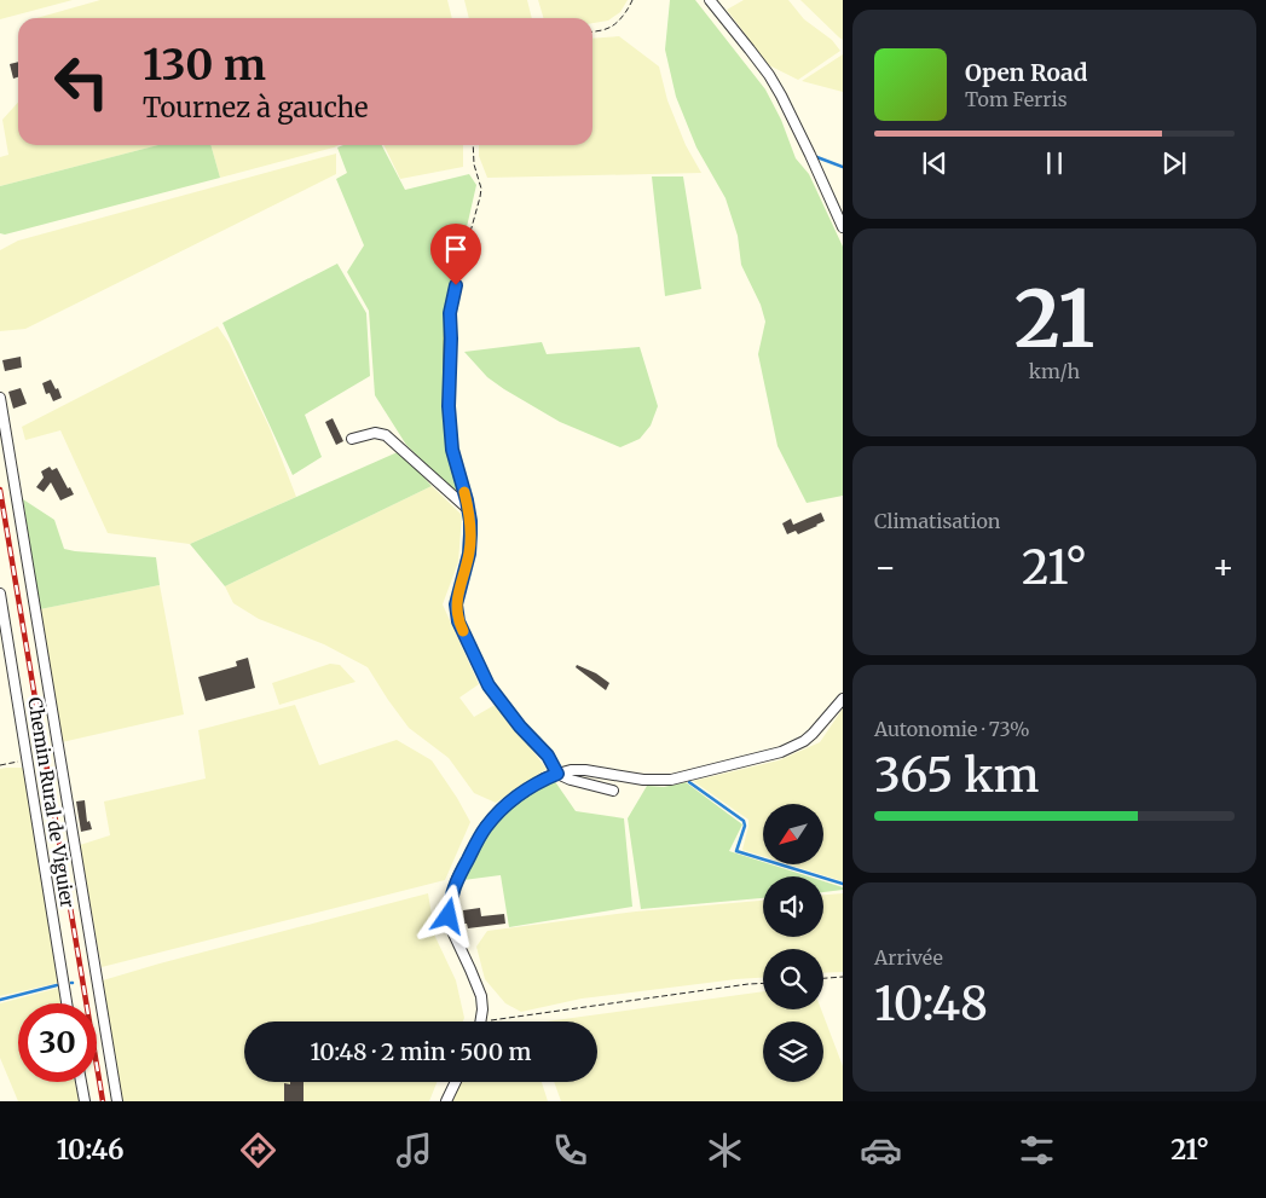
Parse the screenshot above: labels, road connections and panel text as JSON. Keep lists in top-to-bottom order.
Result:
{
  "streets": {
    "street": ["Chemin Rural de Viguier"]
  },
  "north": "bottom left",
  "page": {
    "turn": ["130 m", "Tournez à gauche"],
    "song": ["Open Road", "Tom Ferris"],
    "tile": [
      ["21", "km/h"],
      "Climatisation",
      ["Autonomie · 73%", "365 km"],
      ["Arrivée", "10:48"]
    ],
    "heat": ["−", "21°", "+"],
    "limit": "30",
    "trip": "10:48 · 2 min · 500 m",
    "tabs": ["10:46", "21°"]
  }
}
